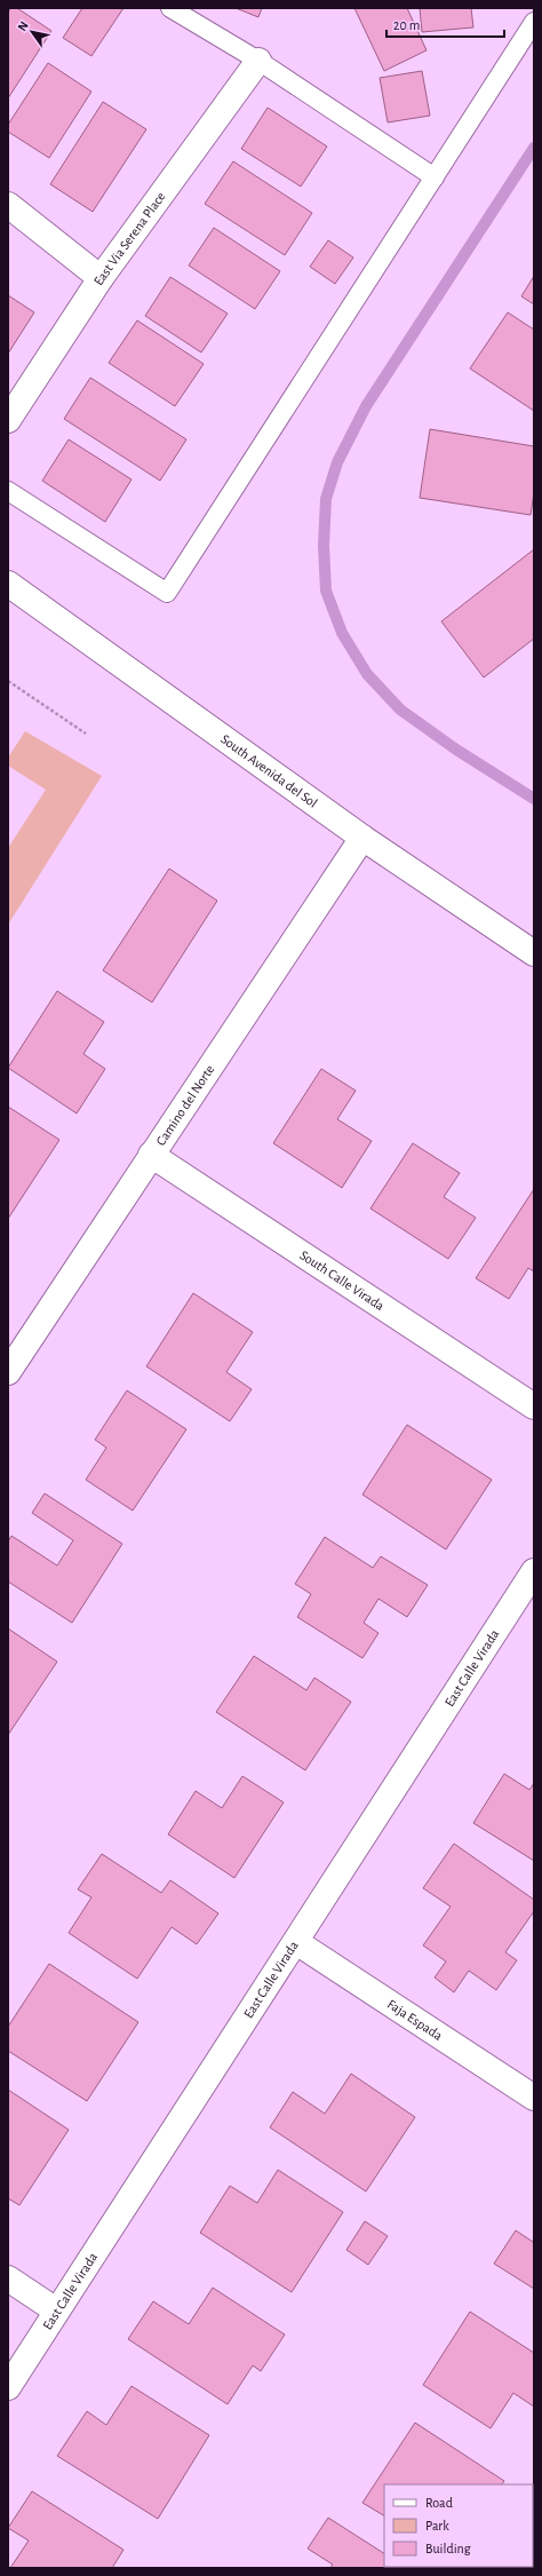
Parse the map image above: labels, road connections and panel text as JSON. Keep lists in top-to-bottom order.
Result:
{
  "streets": {
    "street": [
      "East Via Serena Place",
      "South Avenida del Sol",
      "Camino del Norte",
      "South Calle Virada",
      "East Calle Virada",
      "Faja Espada"
    ]
  },
  "crossings": [
    ["South Avenida del Sol", "Camino del Norte"],
    ["Camino del Norte", "South Calle Virada"],
    ["East Calle Virada", "Faja Espada"]
  ],
  "legend": ["Road", "Park", "Building"],
  "scale_bar": "20 m",
  "north": "top left"
}
